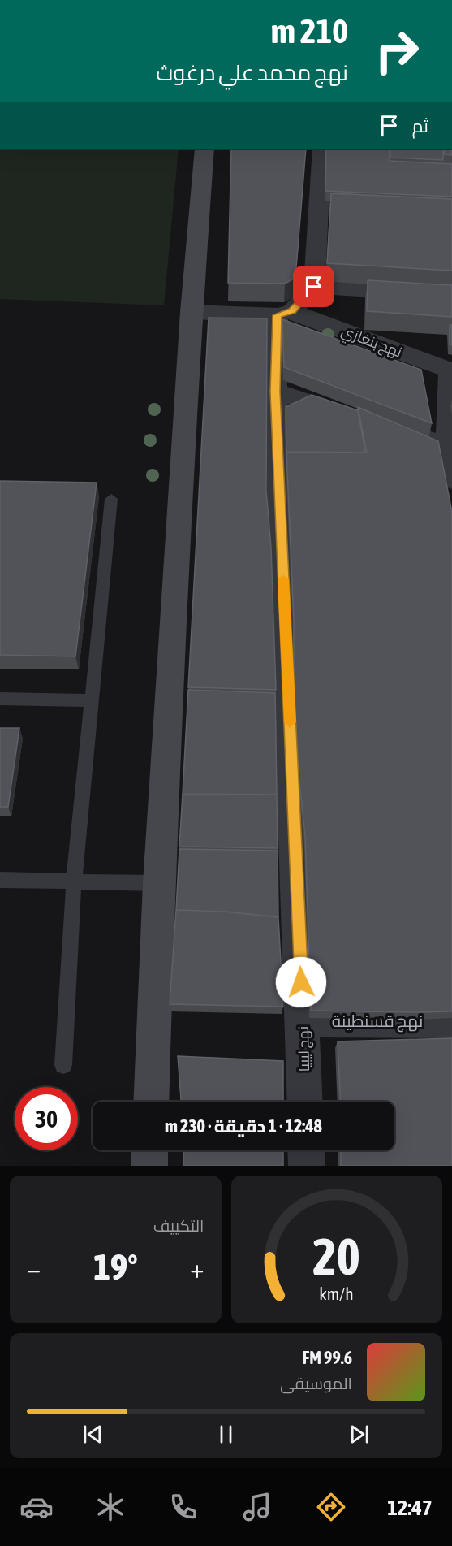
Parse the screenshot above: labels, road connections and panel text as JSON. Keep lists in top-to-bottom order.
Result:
{
  "streets": {
    "street": ["نهج بنغازي", "نهج قسنطينة", "نهج ليبيا"]
  },
  "crossings": [
    ["نهج بنغازي", "نهج ليبيا"],
    ["نهج قسنطينة", "نهج ليبيا"]
  ],
  "page": {
    "turn": ["210 m", "نهج محمد علي درغوث"],
    "then": "ثم",
    "limit": "30",
    "trip": "12:48 · 1 دقيقة · 230 m",
    "tile": "التكييف",
    "heat": ["−", "19°", "+"],
    "song": ["99.6 FM", "الموسيقى"],
    "tabs": "12:47",
    "gauge": ["20", "km/h"]
  }
}
